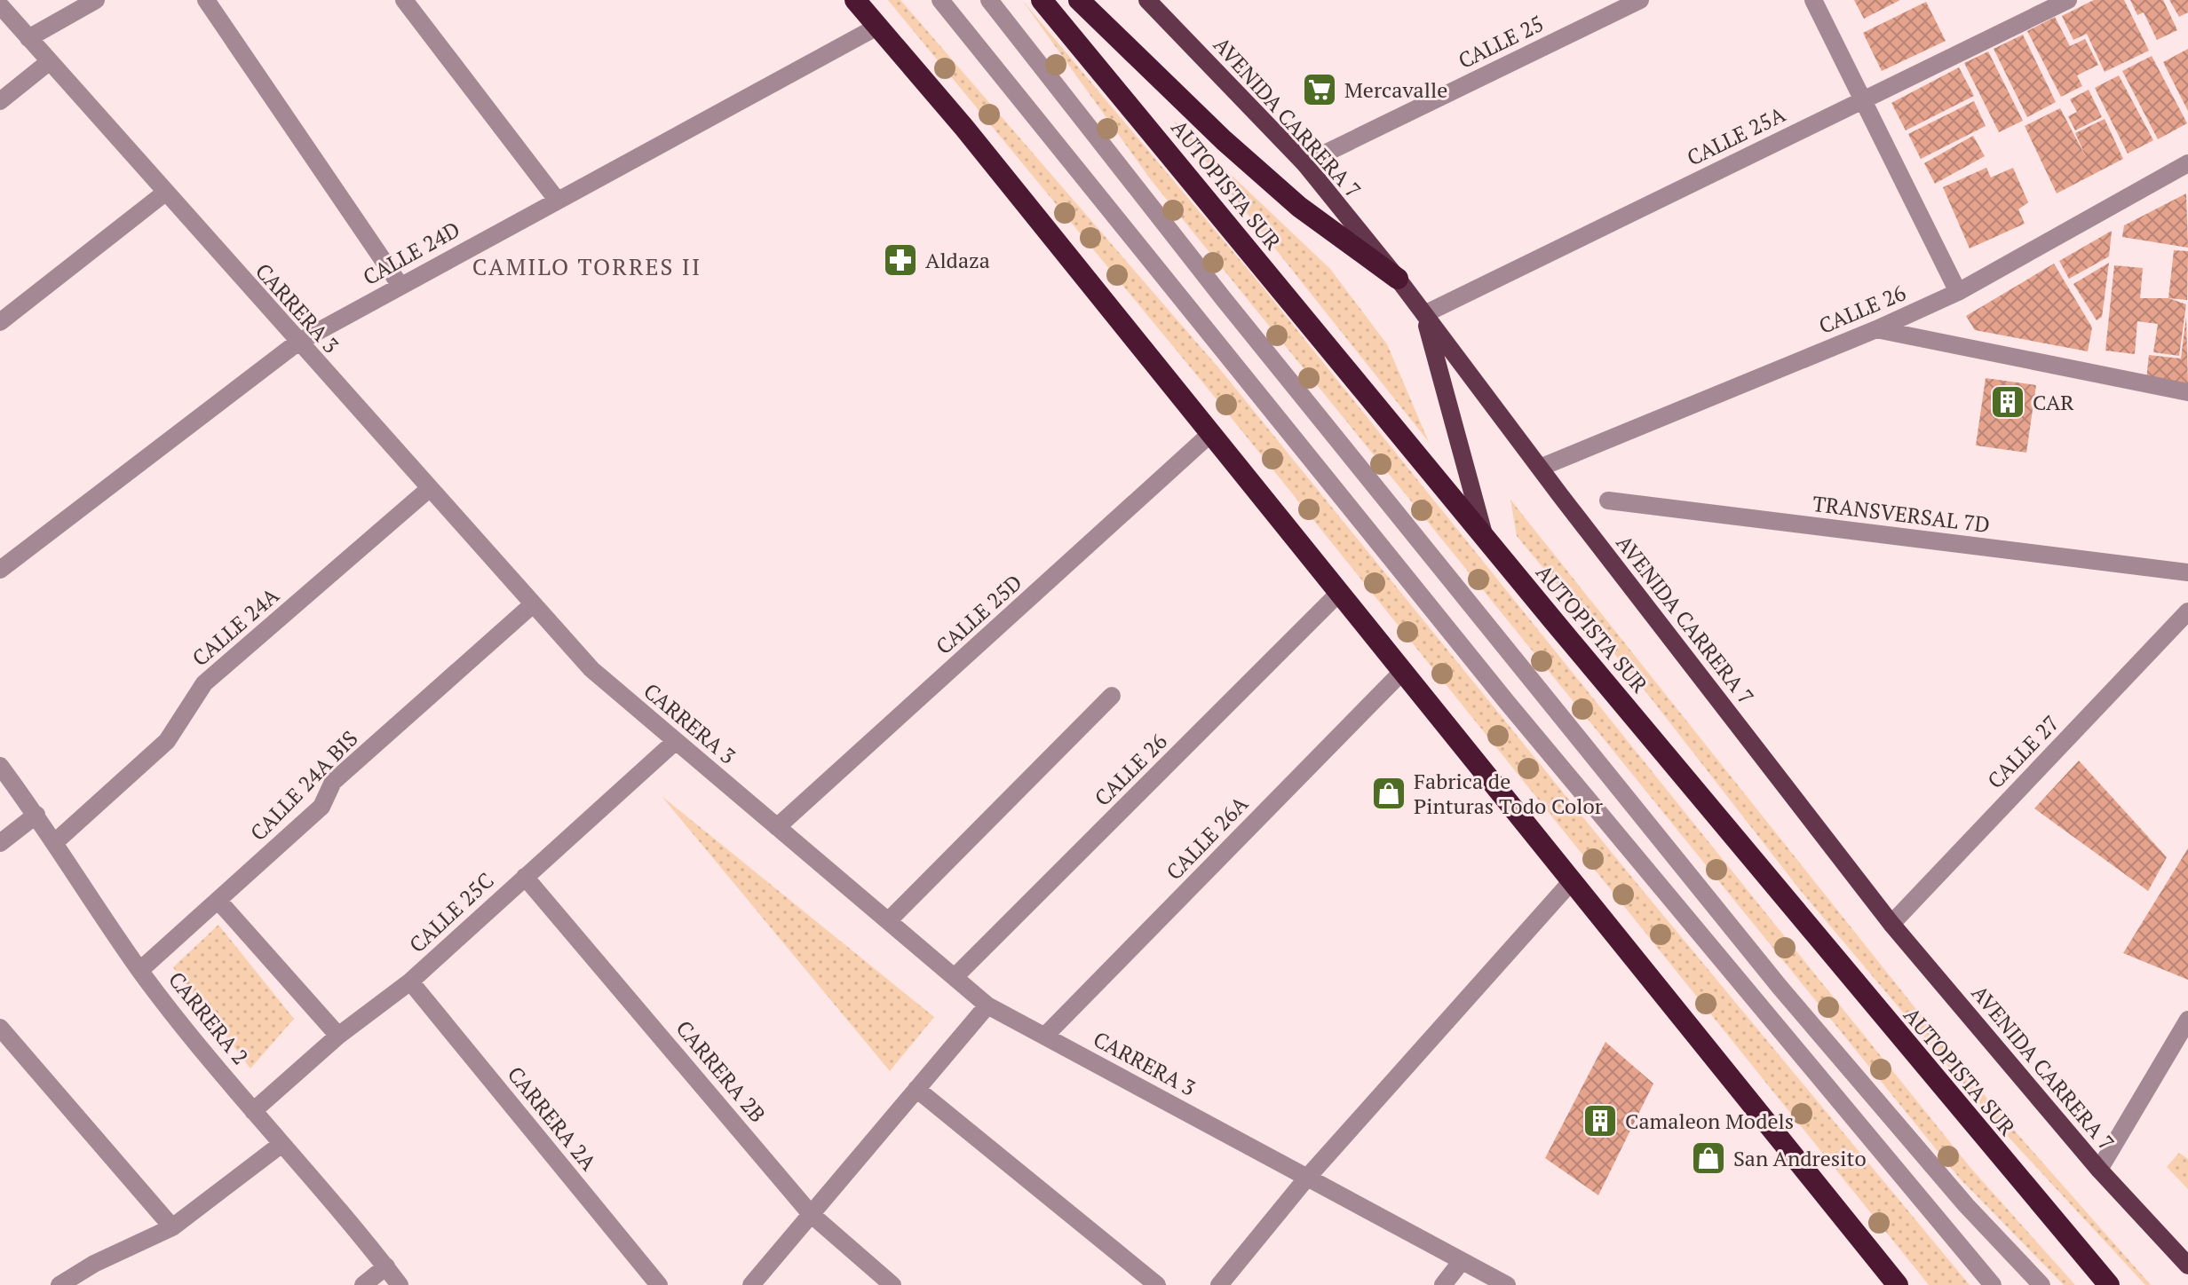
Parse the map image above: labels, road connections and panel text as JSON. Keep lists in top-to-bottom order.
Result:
{
  "streets": {
    "highway": ["AUTOPISTA SUR"],
    "main road": ["AVENIDA CARRERA 7"],
    "street": [
      "CALLE 25",
      "CALLE 25A",
      "CALLE 24D",
      "CARRERA 3",
      "CALLE 26",
      "TRANSVERSAL 7D",
      "CALLE 25D",
      "CALLE 24A",
      "CALLE 27",
      "CALLE 24A BIS",
      "CALLE 26A",
      "CALLE 25C",
      "CARRERA 2",
      "CARRERA 2B",
      "CARRERA 2A"
    ]
  },
  "crossings": [
    ["CALLE 25", "AVENIDA CARRERA 7"],
    ["AVENIDA CARRERA 7", "CALLE 25A"],
    ["AVENIDA CARRERA 7", "CALLE 26"],
    ["AVENIDA CARRERA 7", "CALLE 27"],
    ["CALLE 24D", "CARRERA 3"],
    ["CARRERA 3", "CALLE 26"],
    ["CARRERA 3", "CALLE 25D"],
    ["CARRERA 3", "CALLE 24A"],
    ["CARRERA 3", "CALLE 24A BIS"],
    ["CARRERA 3", "CALLE 26A"],
    ["CARRERA 3", "CALLE 25C"],
    ["CALLE 24A", "CARRERA 2"],
    ["CALLE 24A BIS", "CARRERA 2"],
    ["CALLE 25C", "CARRERA 2"],
    ["CALLE 25C", "CARRERA 2B"],
    ["CALLE 25C", "CARRERA 2A"]
  ],
  "districts": ["CAMILO TORRES II"],
  "places": {
    "supermarket": ["Mercavalle"],
    "pharmacy": ["Aldaza"],
    "building": ["CAR", "Camaleon Models"],
    "shop": ["Fabrica de Pinturas Todo Color", "San Andresito"]
  }
}
